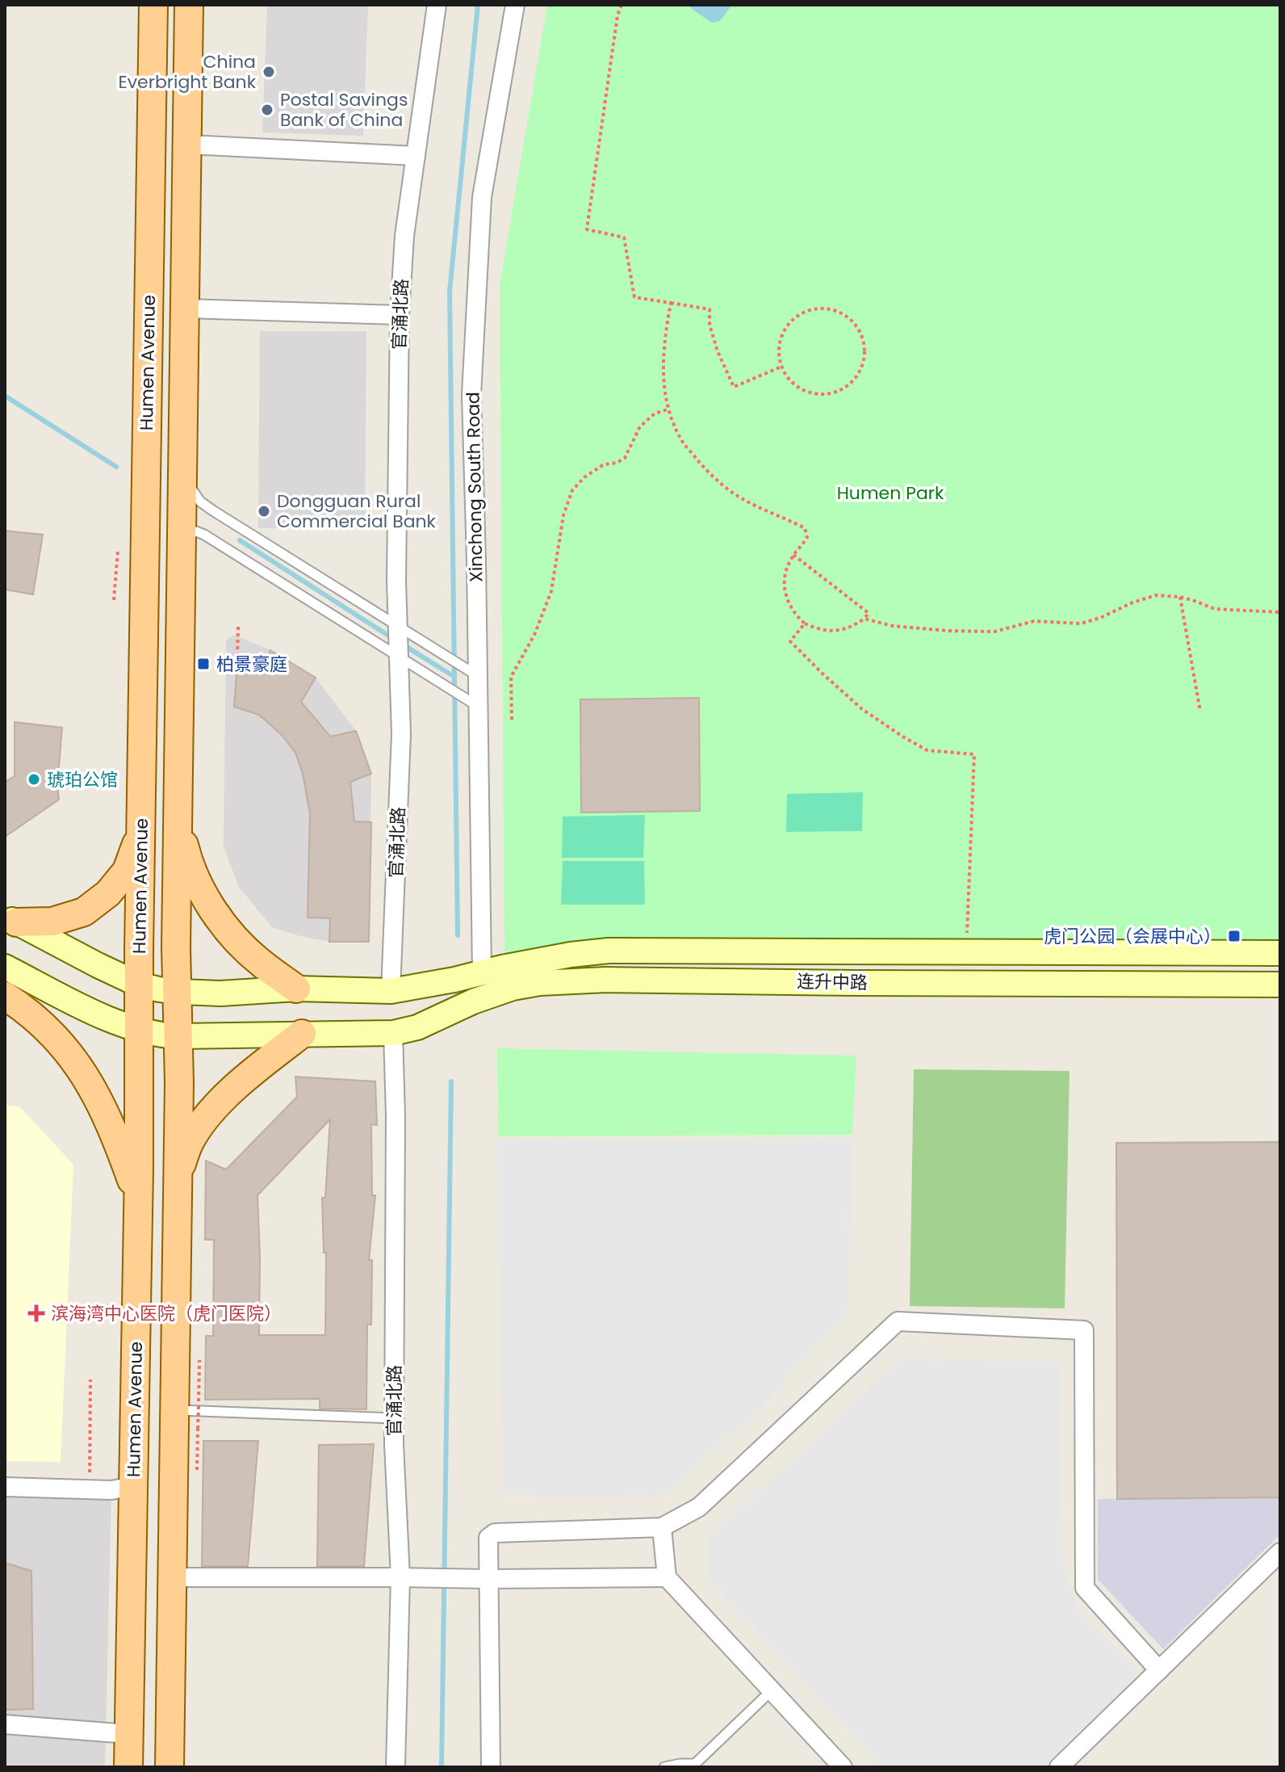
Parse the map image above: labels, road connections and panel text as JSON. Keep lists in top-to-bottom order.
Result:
{
  "streets": {
    "main road": ["Humen Avenue", "连升中路"],
    "street": ["官涌北路", "Xinchong South Road"]
  },
  "crossings": [
    ["官涌北路", "连升中路"],
    ["Humen Avenue", "连升中路"],
    ["Xinchong South Road", "连升中路"]
  ],
  "parks": ["Humen Park"],
  "places": {
    "other": [
      "China Everbright Bank",
      "Postal Savings Bank of China",
      "Dongguan Rural Commercial Bank",
      "琥珀公馆"
    ],
    "transit": ["柏景豪庭", "虎门公园（会展中心）"],
    "health": ["滨海湾中心医院（虎门医院）"]
  }
}
